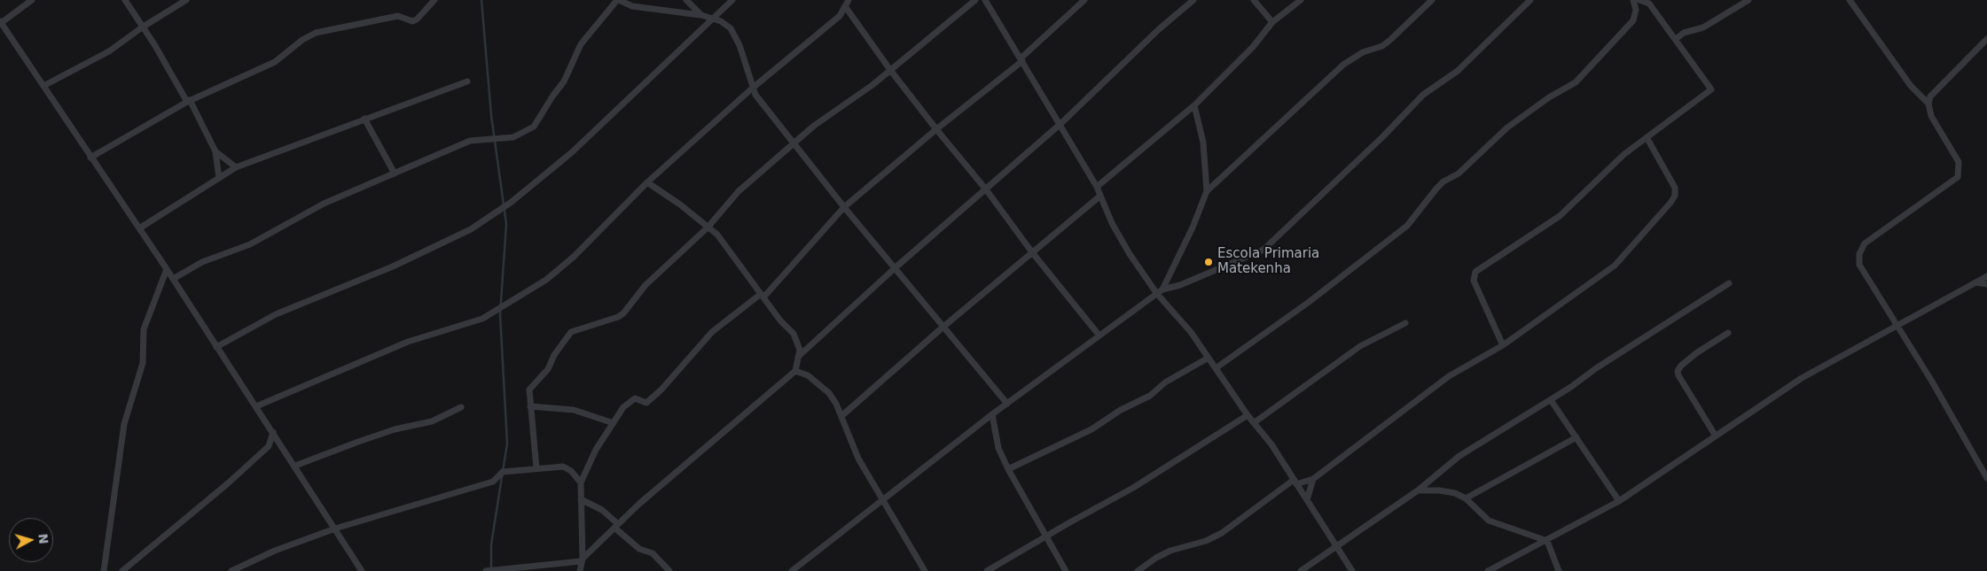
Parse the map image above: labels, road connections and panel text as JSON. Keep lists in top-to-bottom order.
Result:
{
  "places": ["Escola Primaria Matekenha"],
  "north": "right"
}
